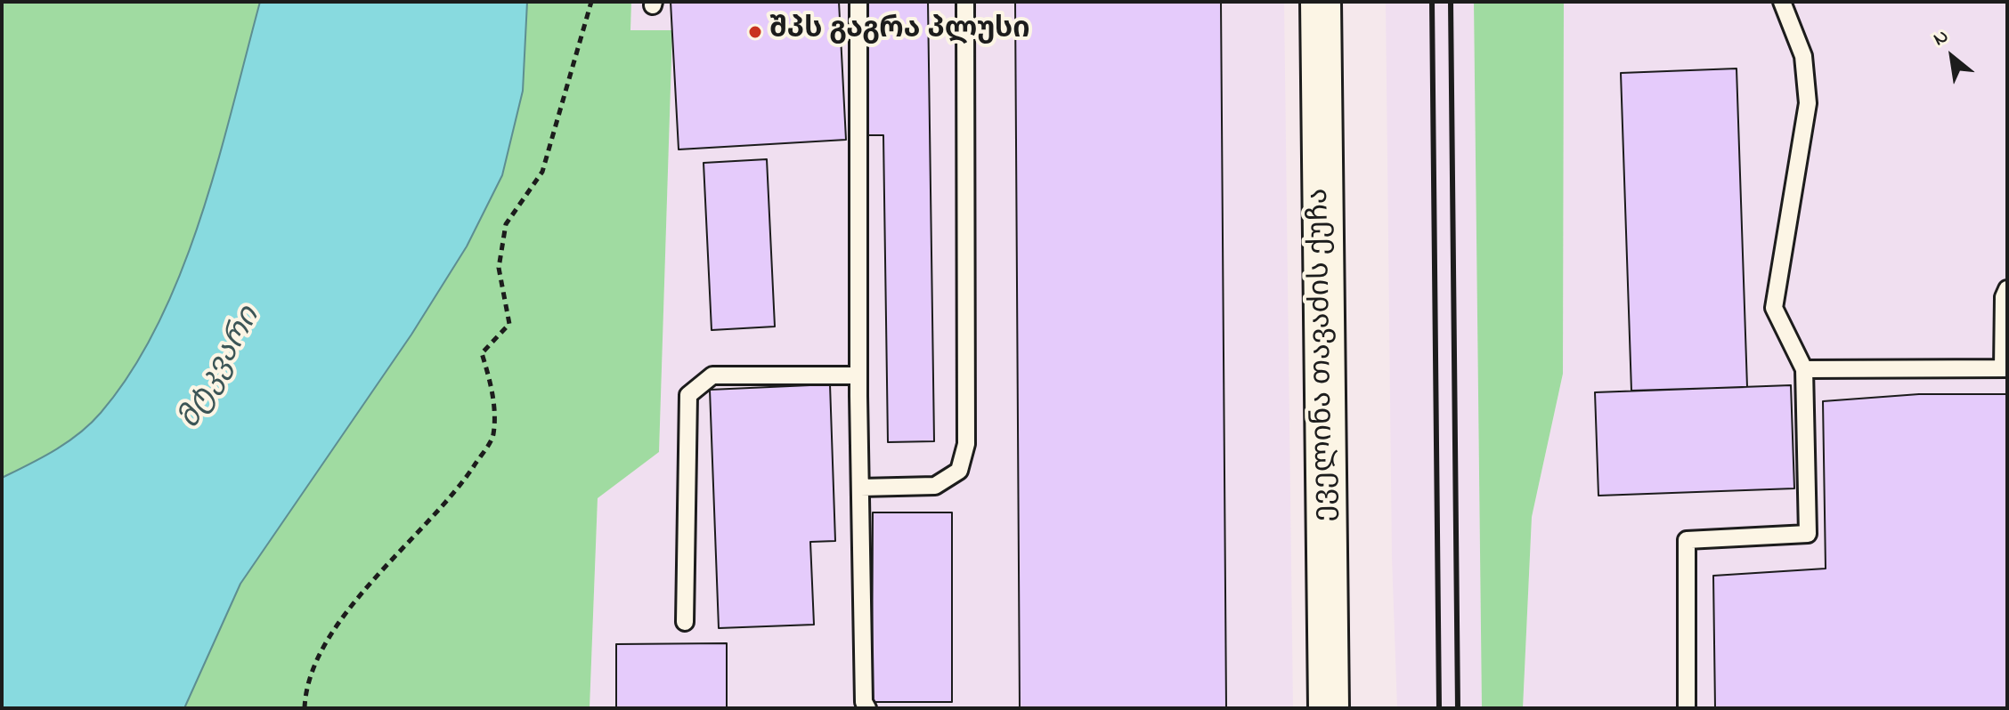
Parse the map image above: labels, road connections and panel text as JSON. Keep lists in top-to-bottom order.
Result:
{
  "streets": {
    "main road": ["ეველინა თავაძის ქუჩა"]
  },
  "water": ["მტკვარი"],
  "places": ["შპს გაგრა პლუსი"],
  "north": "top left"
}
